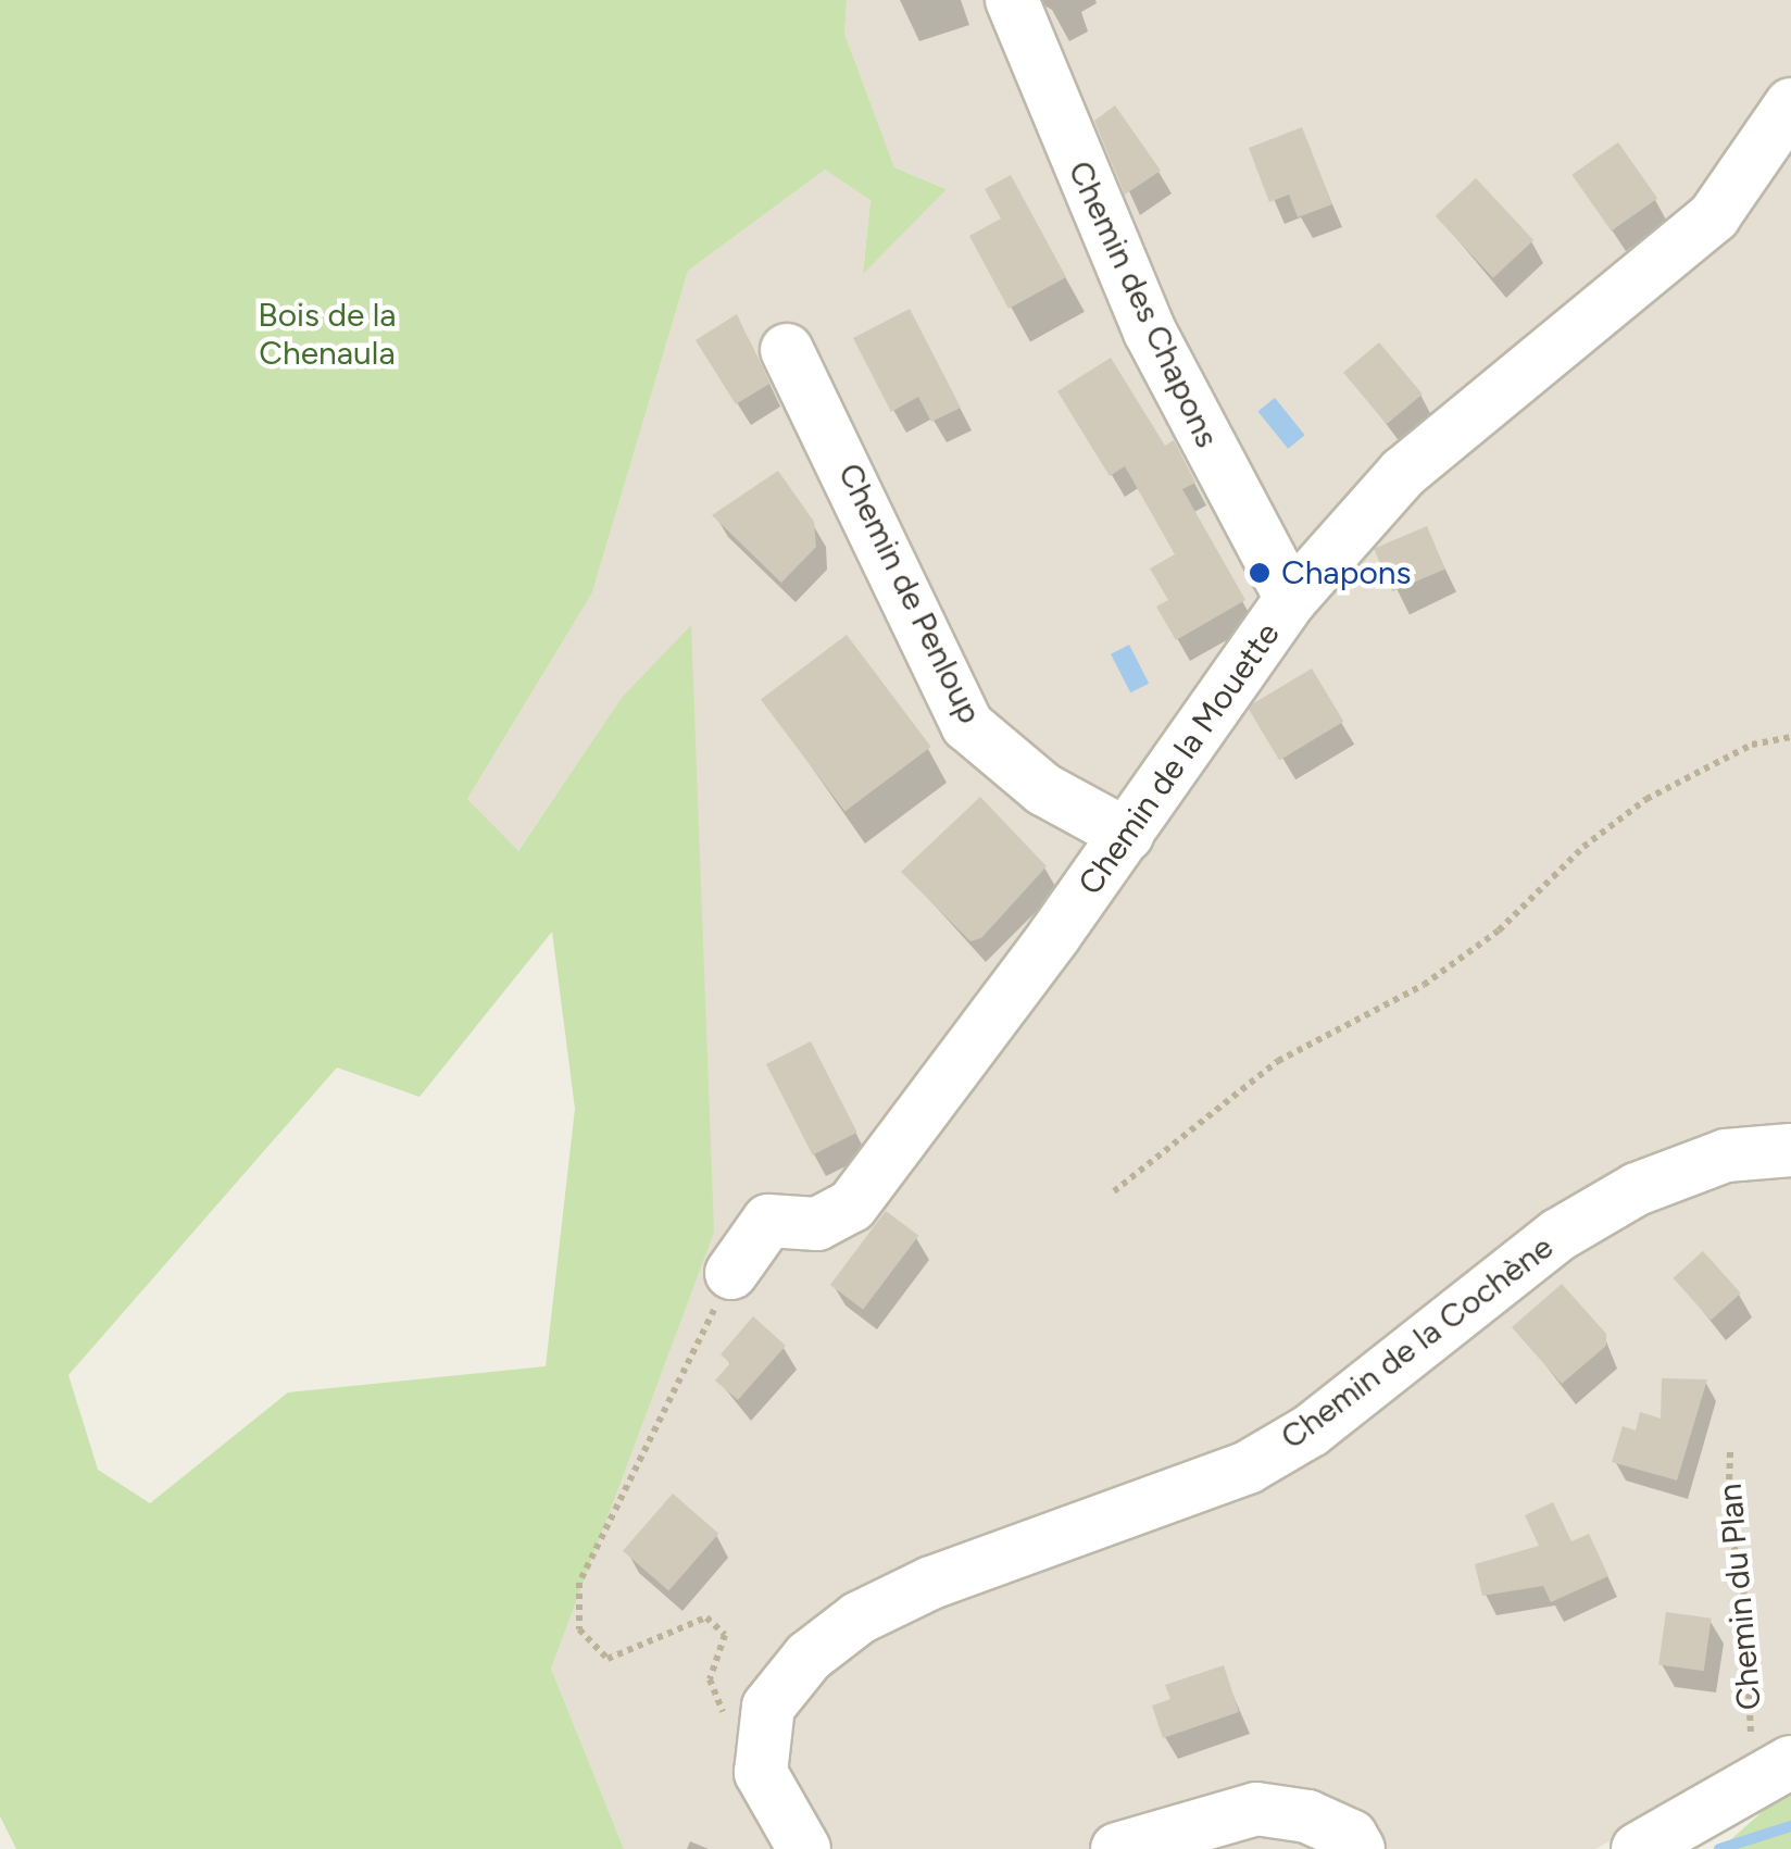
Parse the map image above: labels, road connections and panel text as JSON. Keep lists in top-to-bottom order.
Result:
{
  "streets": {
    "street": [
      "Chemin des Chapons",
      "Chemin de Penloup",
      "Chemin de la Mouette",
      "Chemin de la Cochène"
    ],
    "path": ["Chemin du Plan"]
  },
  "crossings": [
    ["Chemin des Chapons", "Chemin de la Mouette"],
    ["Chemin de Penloup", "Chemin de la Mouette"]
  ],
  "parks": ["Bois de la Chenaula"],
  "places": ["Chapons"]
}
